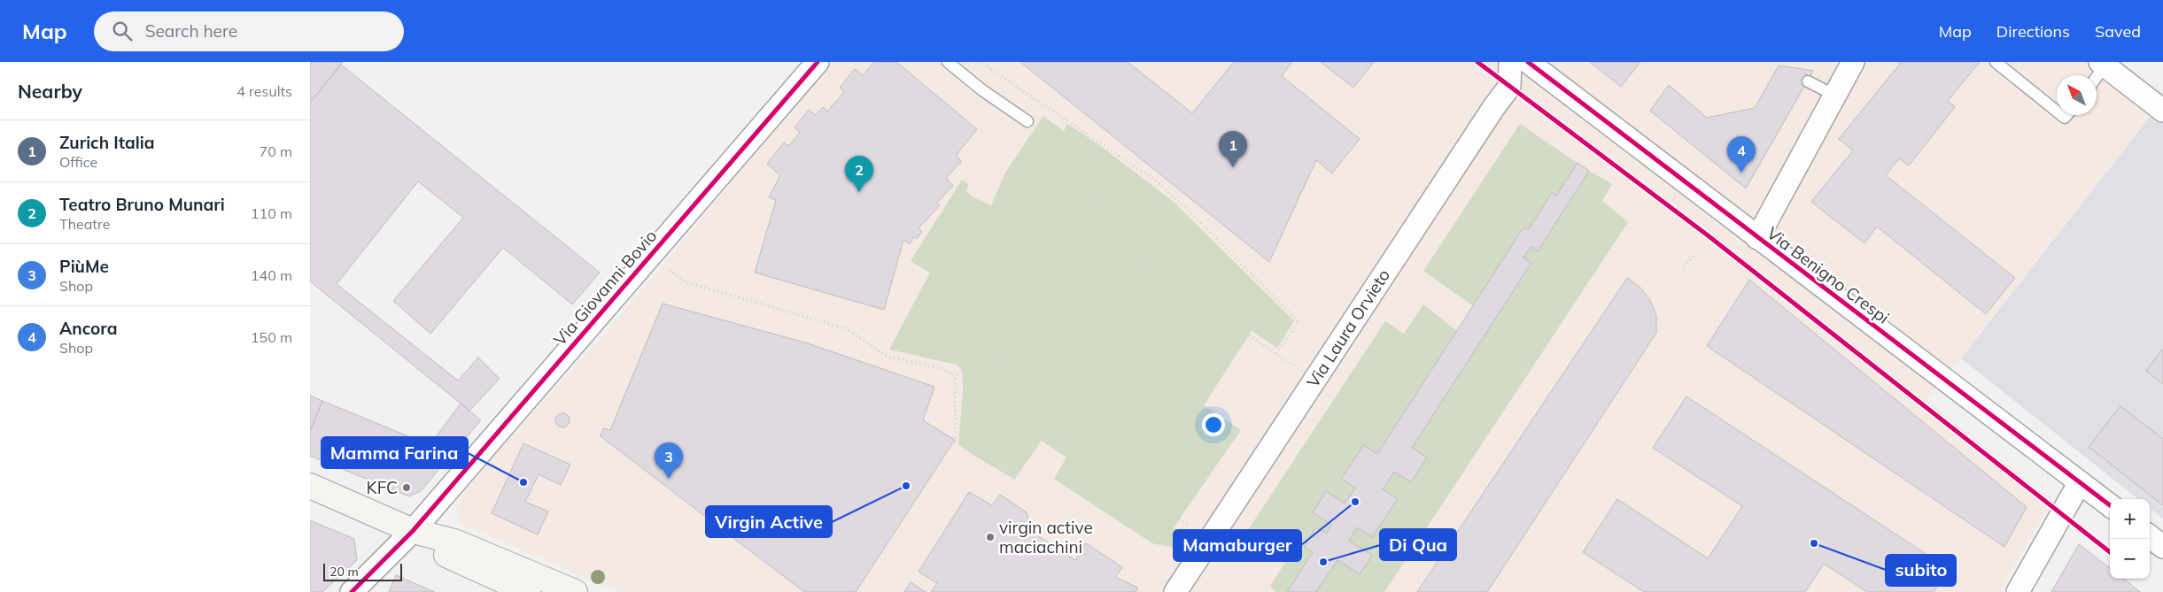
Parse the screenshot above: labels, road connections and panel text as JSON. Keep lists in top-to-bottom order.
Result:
{
  "streets": {
    "street": ["Via Benigno Crespi", "Via Giovanni Bovio", "Via Laura Orvieto"]
  },
  "places": [
    "Mamma Farina",
    "Virgin Active",
    "KFC",
    "Mamaburger",
    "virgin active maciachini",
    "subito",
    "Di Qua"
  ],
  "scale_bar": "20 m",
  "north": "top left",
  "page": {
    "header": "Map",
    "search": "Search here",
    "nav": ["Map", "Directions", "Saved"],
    "heading": ["Nearby", "4 results"],
    "list": [
      {
        "mark": "1",
        "name": "Zurich Italia",
        "note": "Office",
        "value": "70 m"
      },
      {
        "mark": "2",
        "name": "Teatro Bruno Munari",
        "note": "Theatre",
        "value": "110 m"
      },
      {
        "mark": "3",
        "name": "PiùMe",
        "note": "Shop",
        "value": "140 m"
      },
      {
        "mark": "4",
        "name": "Ancora",
        "note": "Shop",
        "value": "150 m"
      }
    ],
    "pins": [
      "1",
      "4",
      "2",
      "3"
    ],
    "map_buttons": ["+", "−"],
    "scale": "20 m"
  }
}
